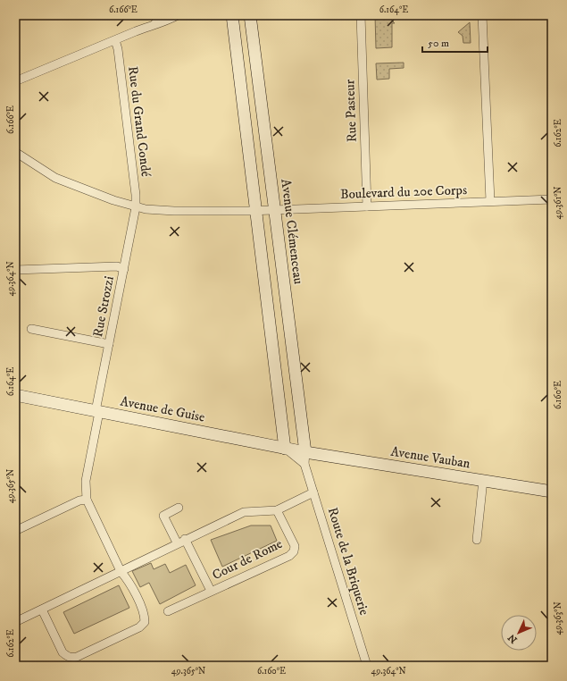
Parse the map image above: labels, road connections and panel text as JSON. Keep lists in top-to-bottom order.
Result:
{
  "streets": {
    "street": [
      "Rue Pasteur",
      "Rue du Grand Condé",
      "Boulevard du 20e Corps",
      "Avenue Clémenceau",
      "Rue Strozzi",
      "Avenue de Guise",
      "Avenue Vauban",
      "Cour de Rome",
      "Route de la Briquerie"
    ]
  },
  "crossings": [
    ["Rue Pasteur", "Boulevard du 20e Corps"],
    ["Rue du Grand Condé", "Boulevard du 20e Corps"],
    ["Rue du Grand Condé", "Rue Strozzi"],
    ["Boulevard du 20e Corps", "Avenue Clémenceau"],
    ["Boulevard du 20e Corps", "Rue Strozzi"],
    ["Avenue Clémenceau", "Avenue de Guise"],
    ["Avenue Clémenceau", "Avenue Vauban"],
    ["Avenue Clémenceau", "Route de la Briquerie"],
    ["Rue Strozzi", "Avenue de Guise"],
    ["Avenue de Guise", "Avenue Vauban"],
    ["Avenue de Guise", "Route de la Briquerie"],
    ["Avenue Vauban", "Route de la Briquerie"]
  ],
  "scale_bar": "50 m",
  "north": "bottom left",
  "coordinates": [
    "6.166°E",
    "6.164°E",
    "6.162°E",
    "49.361°N",
    "49.364°N",
    "6.160°E",
    "49.365°N",
    "49.363°N"
  ]
}
